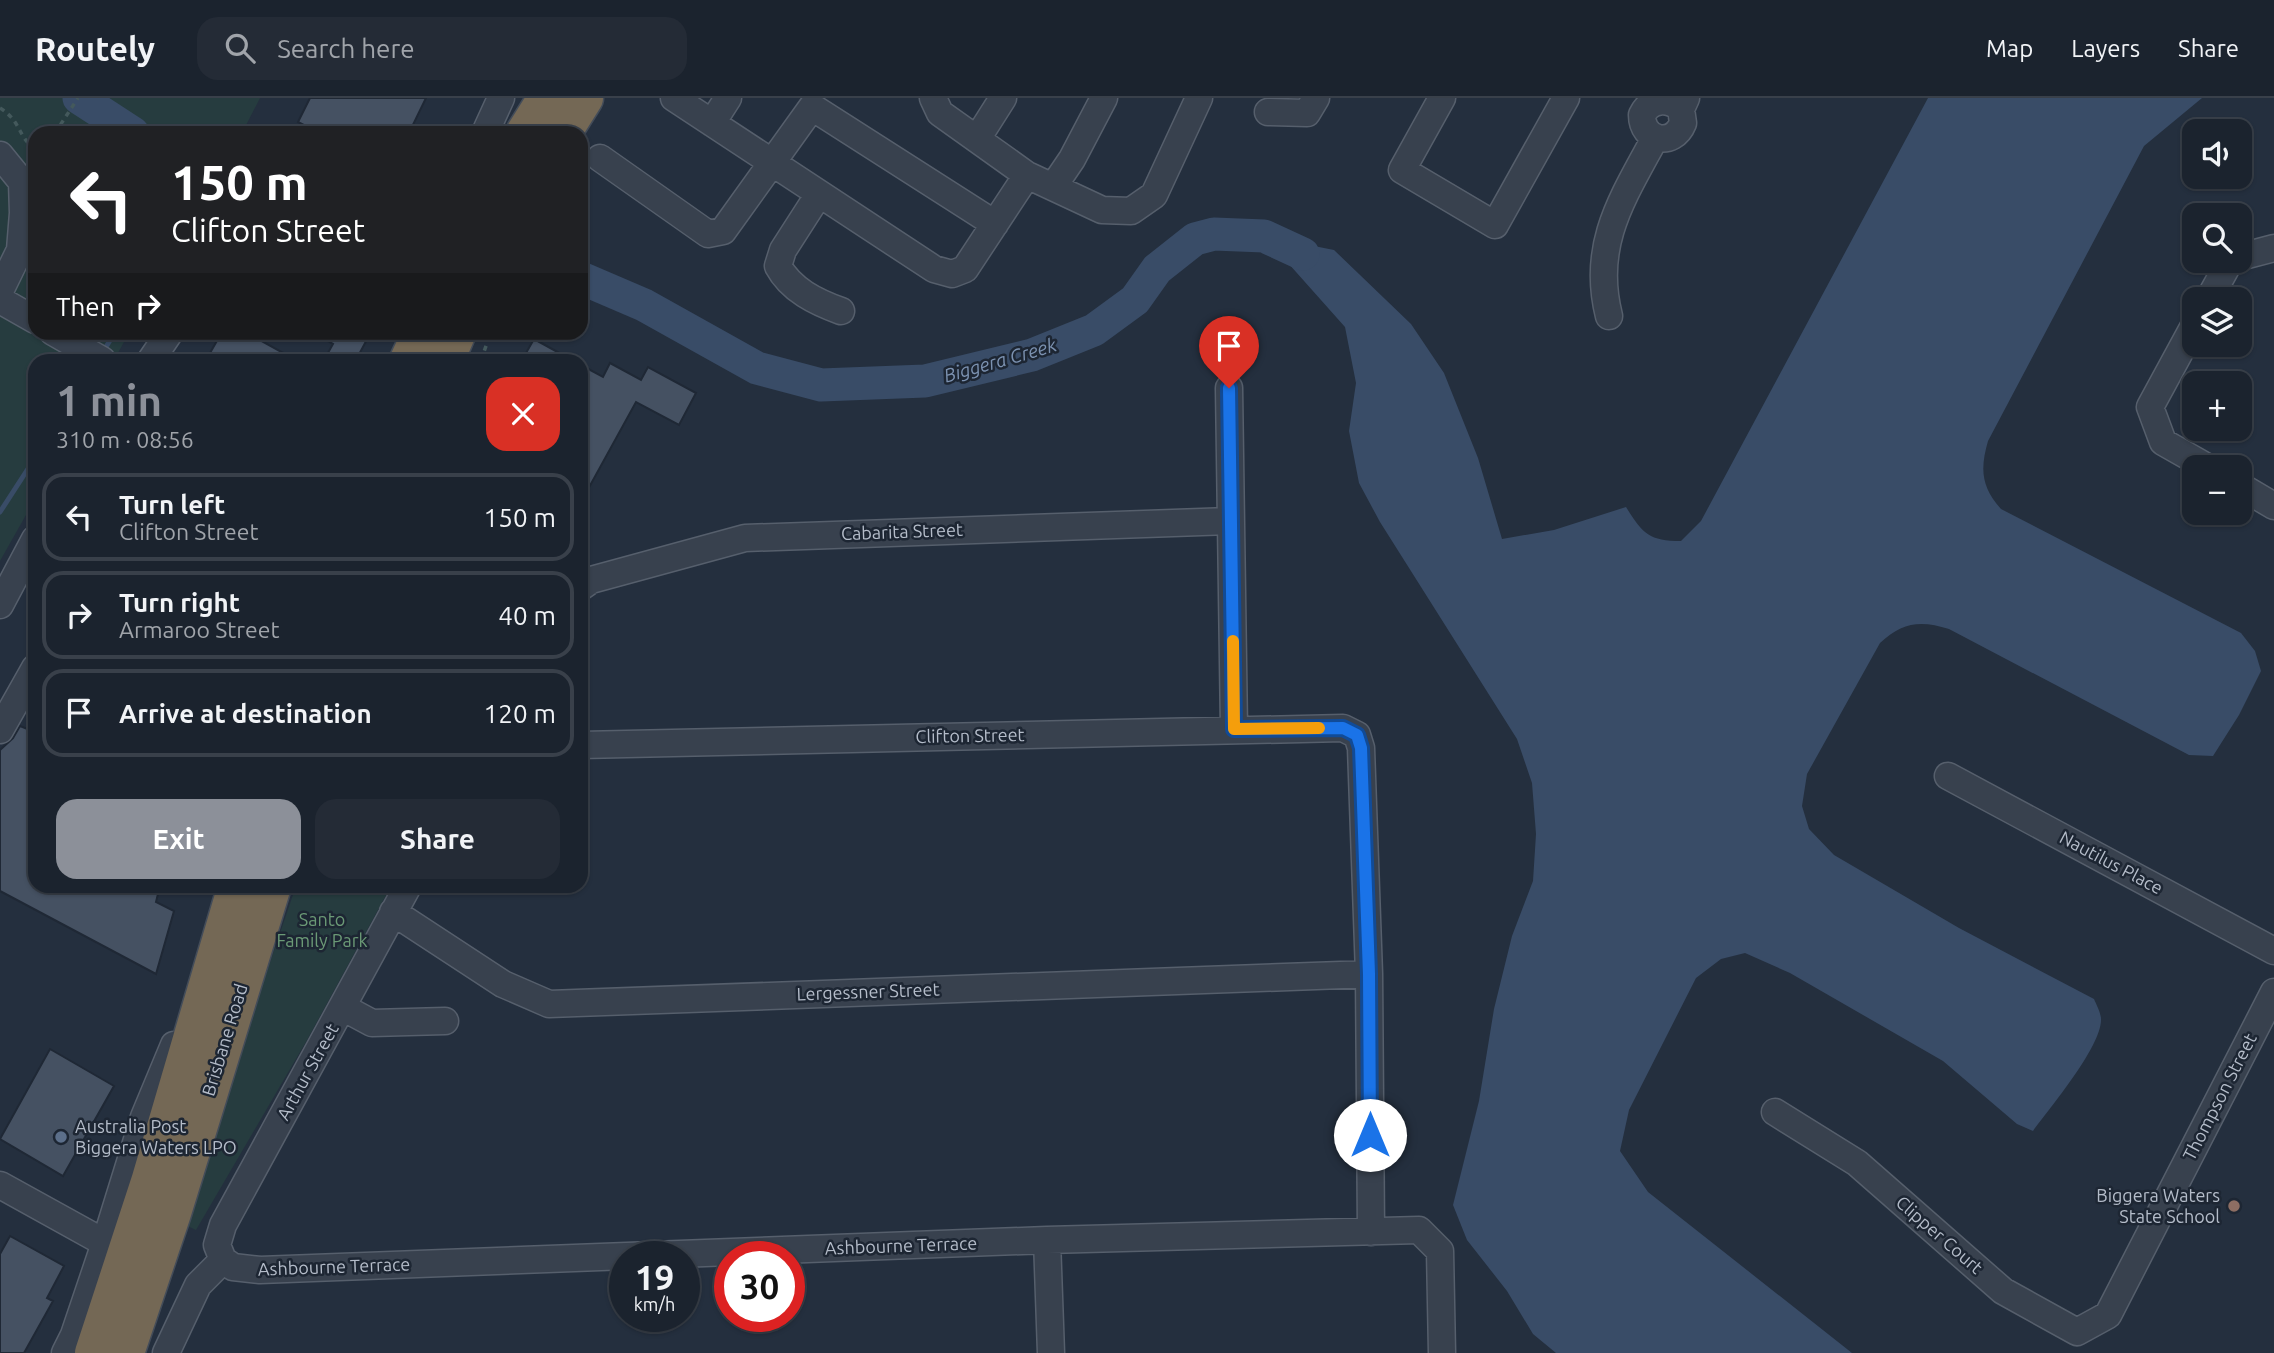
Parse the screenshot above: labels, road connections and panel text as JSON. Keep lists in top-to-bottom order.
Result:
{
  "streets": {
    "highway": ["Brisbane Road"],
    "street": [
      "Cabarita Street",
      "Clifton Street",
      "Nautilus Place",
      "Lergessner Street",
      "Arthur Street",
      "Thompson Street",
      "Clipper Court",
      "Ashbourne Terrace"
    ]
  },
  "crossings": [
    ["Clifton Street", "Lergessner Street"],
    ["Lergessner Street", "Arthur Street"],
    ["Arthur Street", "Ashbourne Terrace"],
    ["Thompson Street", "Clipper Court"]
  ],
  "water": ["Biggera Creek"],
  "parks": ["Santo Family Park"],
  "places": ["Australia Post Biggera Waters LPO", "Biggera Waters State School"],
  "page": {
    "header": "Routely",
    "search": "Search here",
    "nav": ["Map", "Layers", "Share"],
    "map_buttons": ["+", "−"],
    "turn": ["150 m", "Clifton Street"],
    "then": "Then",
    "heading": ["1 min", "310 m · 08:56"],
    "list": [
      {
        "name": "Turn left",
        "note": "Clifton Street",
        "value": "150 m"
      },
      {
        "name": "Turn right",
        "note": "Armaroo Street",
        "value": "40 m"
      },
      {
        "name": "Arrive at destination",
        "value": "120 m"
      }
    ],
    "buttons": ["Exit", "Share"],
    "speed": "19 km/h",
    "limit": "30"
  }
}
